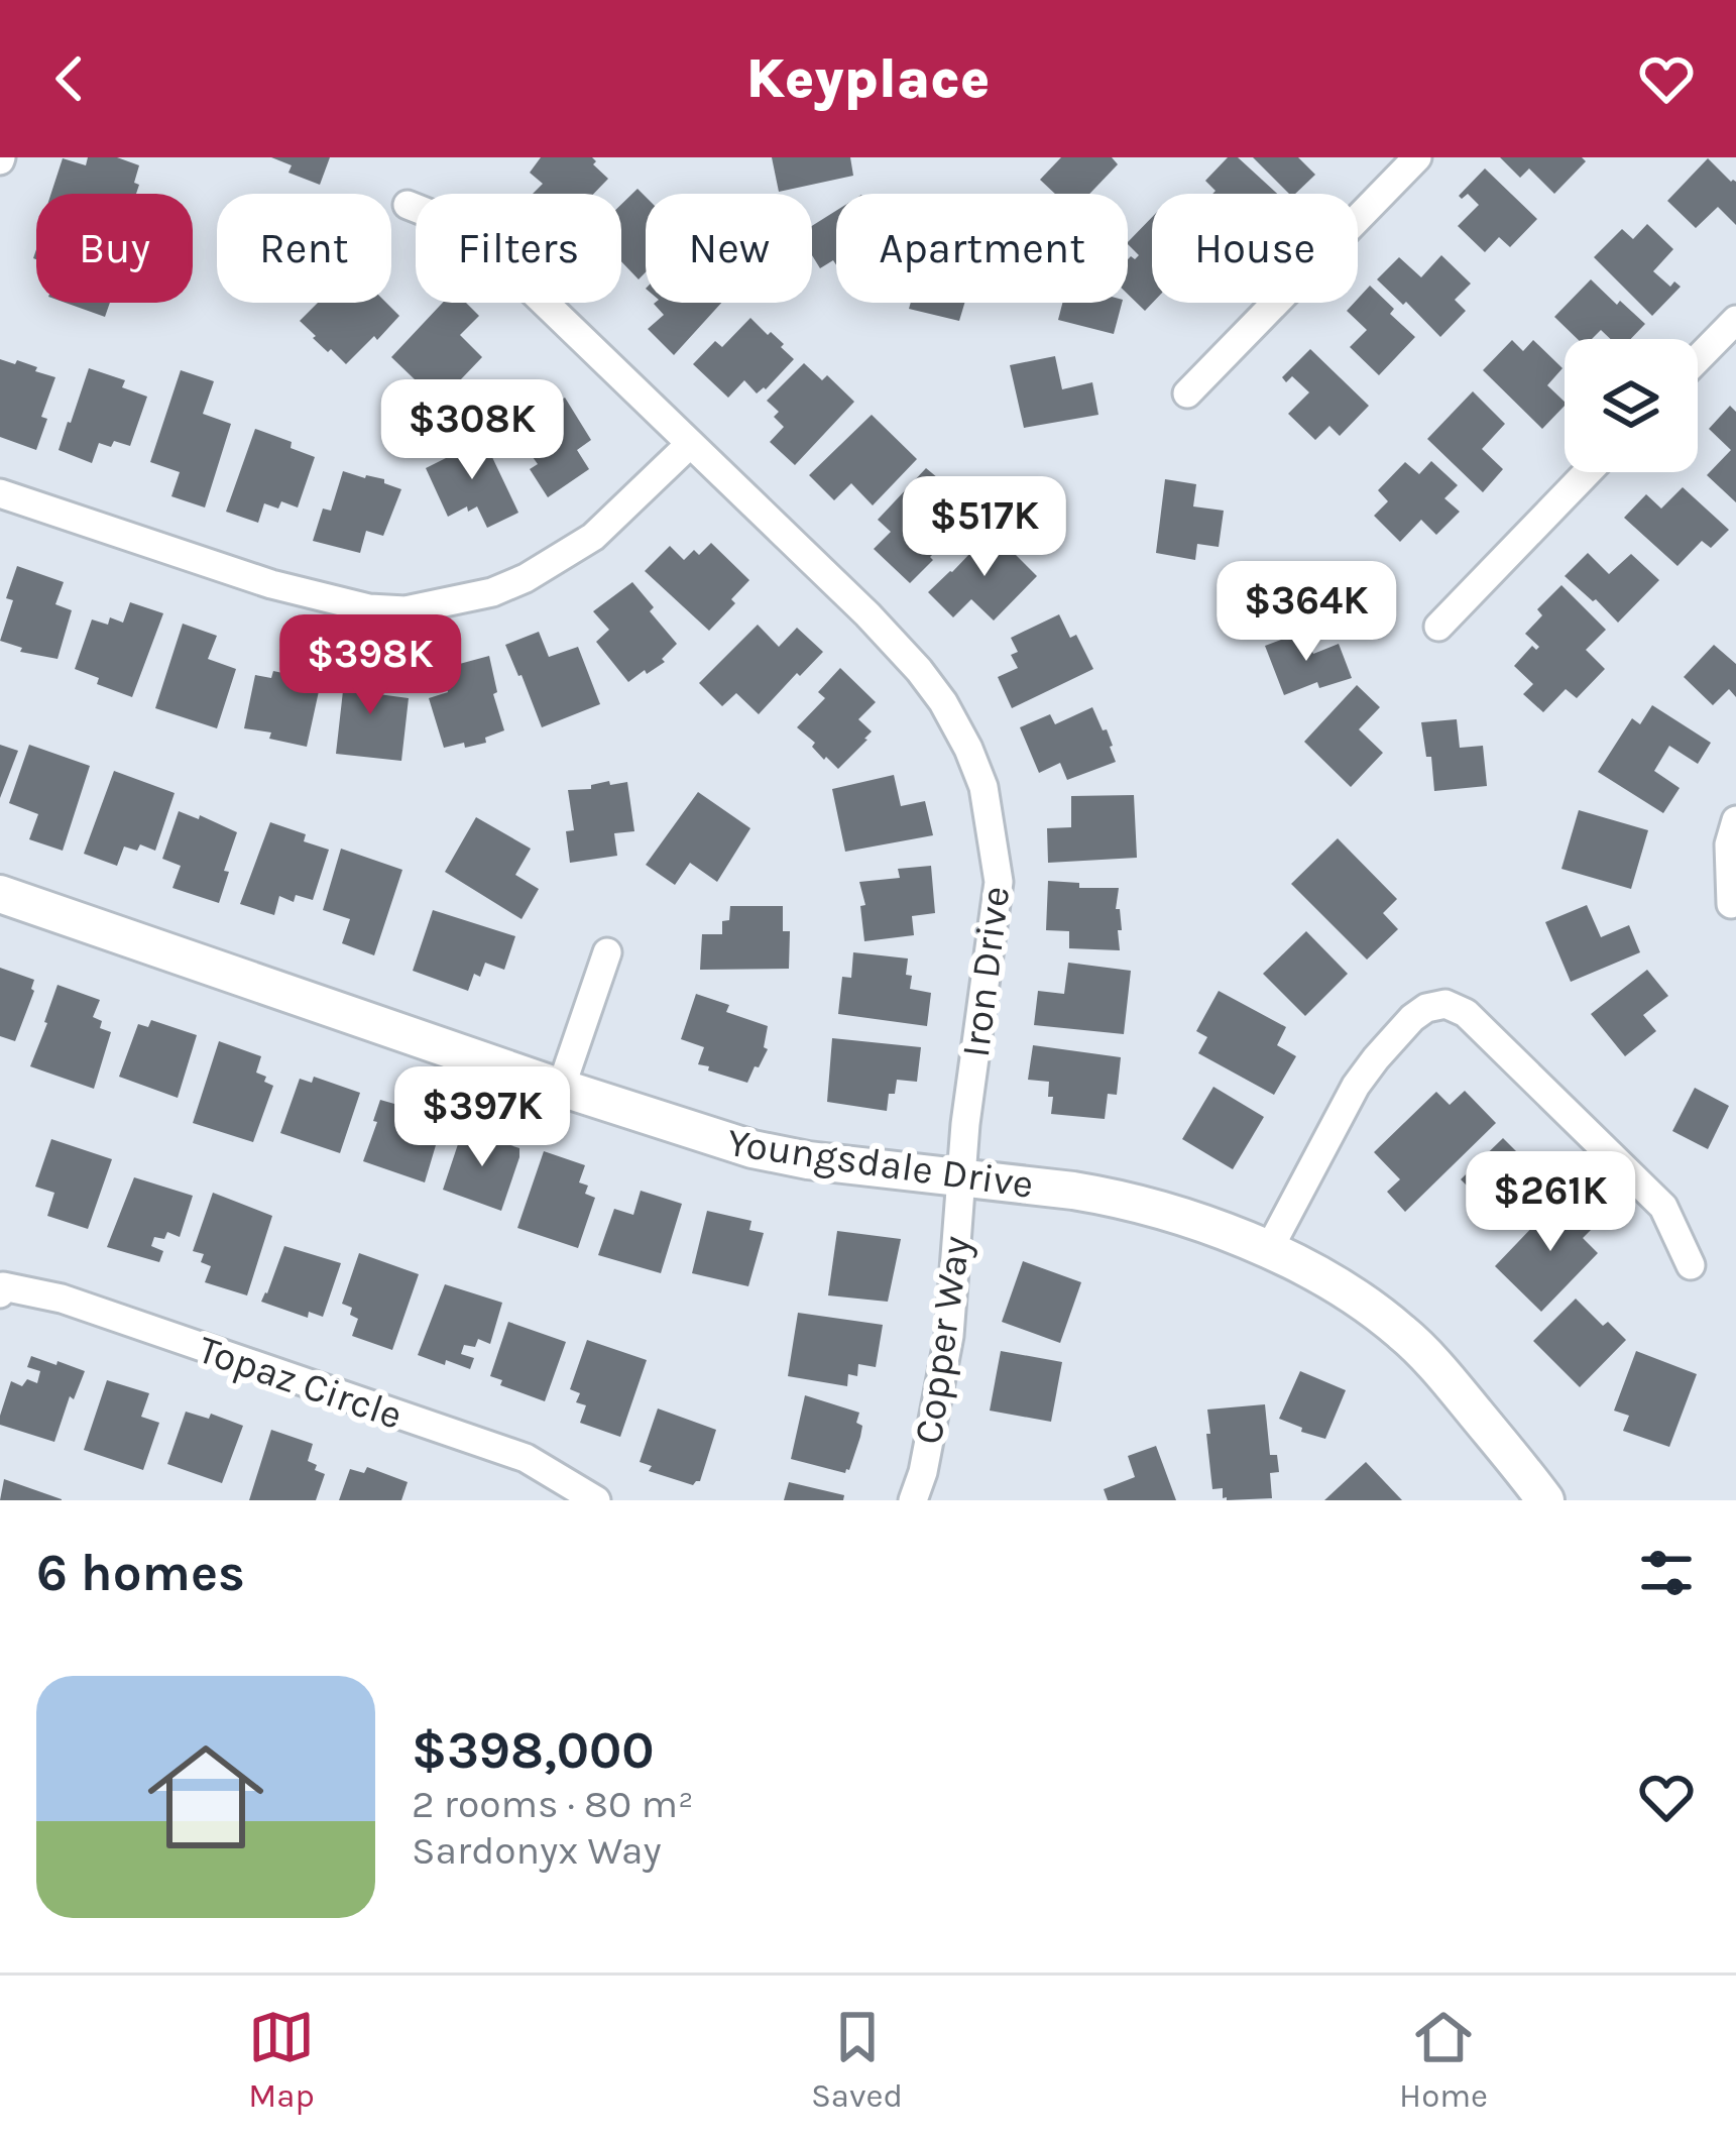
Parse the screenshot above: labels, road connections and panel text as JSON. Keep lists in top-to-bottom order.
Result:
{
  "streets": {
    "street": [
      "Iron Drive",
      "Youngsdale Drive",
      "Copper Way",
      "Topaz Circle"
    ]
  },
  "crossings": [
    ["Iron Drive", "Youngsdale Drive"],
    ["Iron Drive", "Copper Way"],
    ["Youngsdale Drive", "Copper Way"]
  ],
  "page": {
    "header": "Keyplace",
    "chip": [
      "Buy",
      "Rent",
      "Filters",
      "New",
      "Apartment",
      "House"
    ],
    "price": [
      "$308K",
      "$517K",
      "$364K",
      "$398K",
      "$397K",
      "$261K"
    ],
    "heading": "6 homes",
    "list": [
      {
        "name": "$398,000",
        "note": "2 rooms · 80 m² · Sardonyx Way"
      }
    ],
    "tabs": ["Map", "Saved", "Home"]
  }
}
